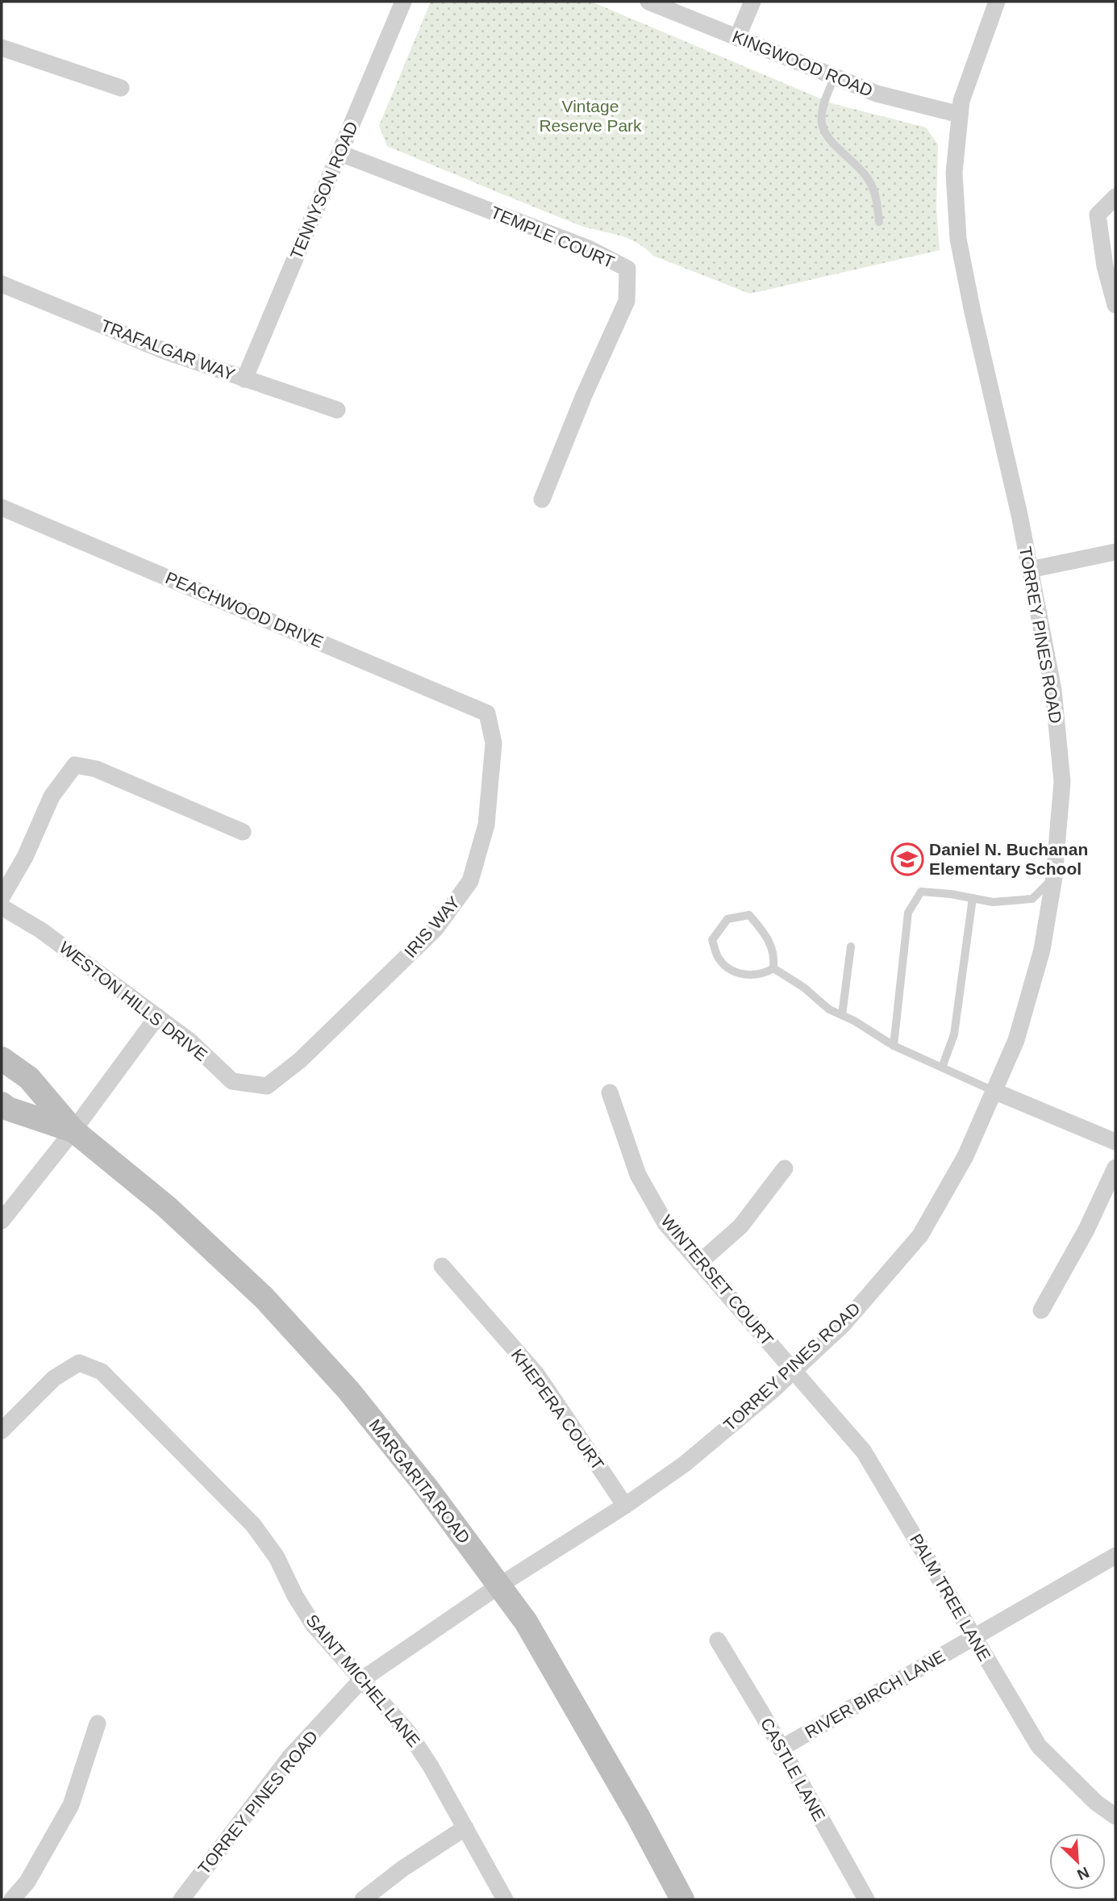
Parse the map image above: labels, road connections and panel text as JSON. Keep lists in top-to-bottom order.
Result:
{
  "streets": {
    "main road": ["MARGARITA ROAD"],
    "street": [
      "KINGWOOD ROAD",
      "TENNYSON ROAD",
      "TEMPLE COURT",
      "TRAFALGAR WAY",
      "PEACHWOOD DRIVE",
      "TORREY PINES ROAD",
      "IRIS WAY",
      "WESTON HILLS DRIVE",
      "WINTERSET COURT",
      "KHEPERA COURT",
      "PALM TREE LANE",
      "SAINT MICHEL LANE",
      "RIVER BIRCH LANE",
      "CASTLE LANE"
    ]
  },
  "crossings": [
    ["KINGWOOD ROAD", "TORREY PINES ROAD"],
    ["TENNYSON ROAD", "TEMPLE COURT"],
    ["TENNYSON ROAD", "TRAFALGAR WAY"],
    ["PEACHWOOD DRIVE", "IRIS WAY"],
    ["TORREY PINES ROAD", "WINTERSET COURT"],
    ["TORREY PINES ROAD", "KHEPERA COURT"],
    ["TORREY PINES ROAD", "MARGARITA ROAD"],
    ["TORREY PINES ROAD", "PALM TREE LANE"],
    ["TORREY PINES ROAD", "SAINT MICHEL LANE"],
    ["IRIS WAY", "WESTON HILLS DRIVE"],
    ["WINTERSET COURT", "PALM TREE LANE"],
    ["PALM TREE LANE", "RIVER BIRCH LANE"],
    ["RIVER BIRCH LANE", "CASTLE LANE"]
  ],
  "parks": ["Vintage Reserve Park"],
  "places": {
    "school or university": ["Daniel N. Buchanan Elementary School"]
  },
  "north": "bottom right"
}
